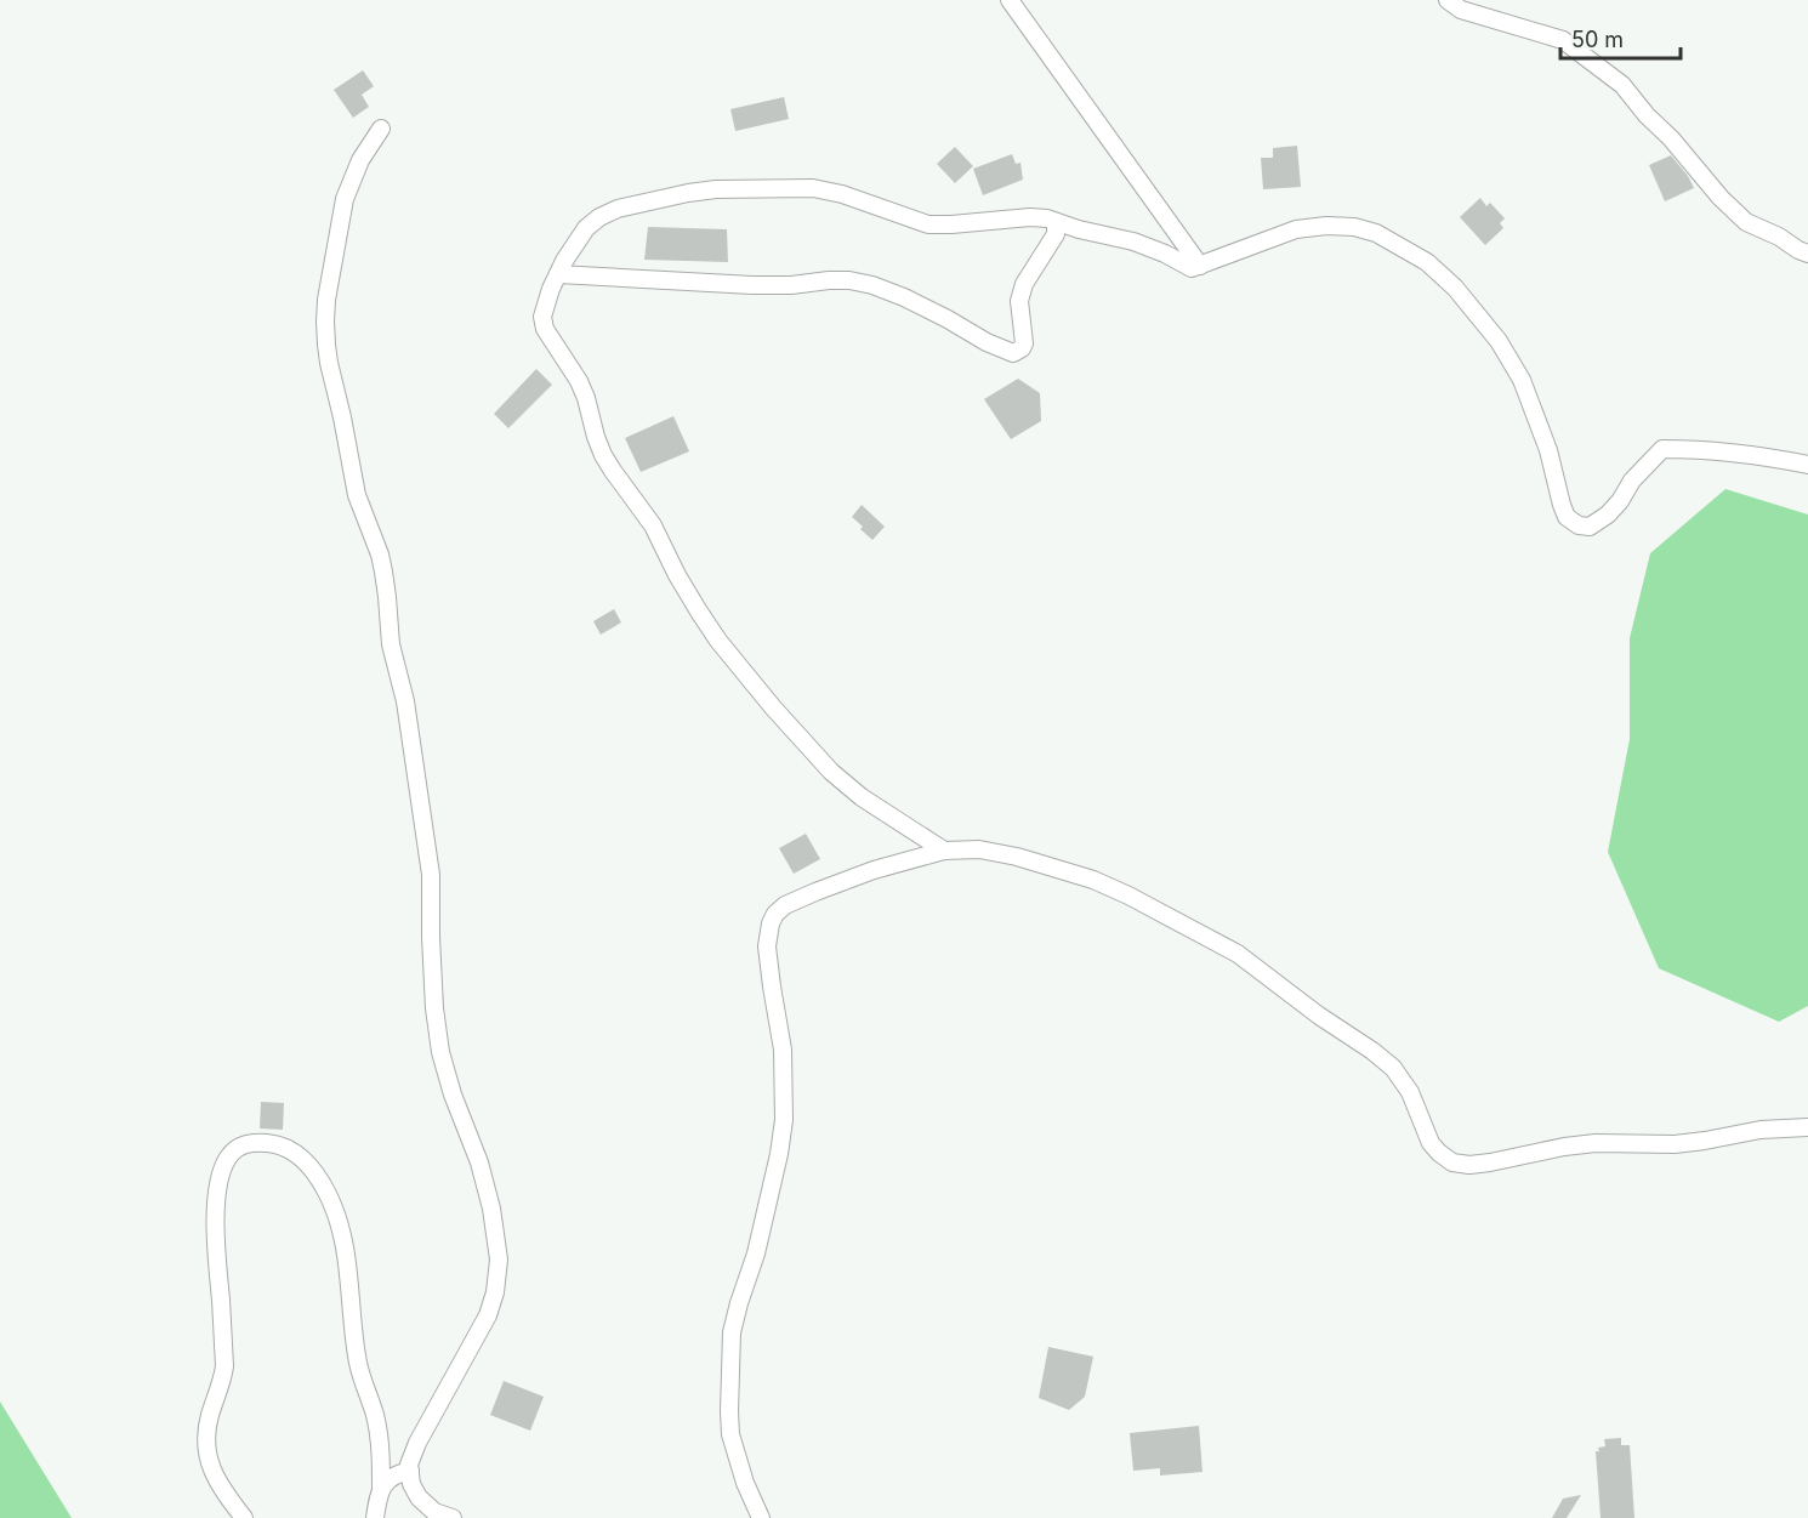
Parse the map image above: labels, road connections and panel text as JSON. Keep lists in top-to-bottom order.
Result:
{
  "scale_bar": "50 m"
}
